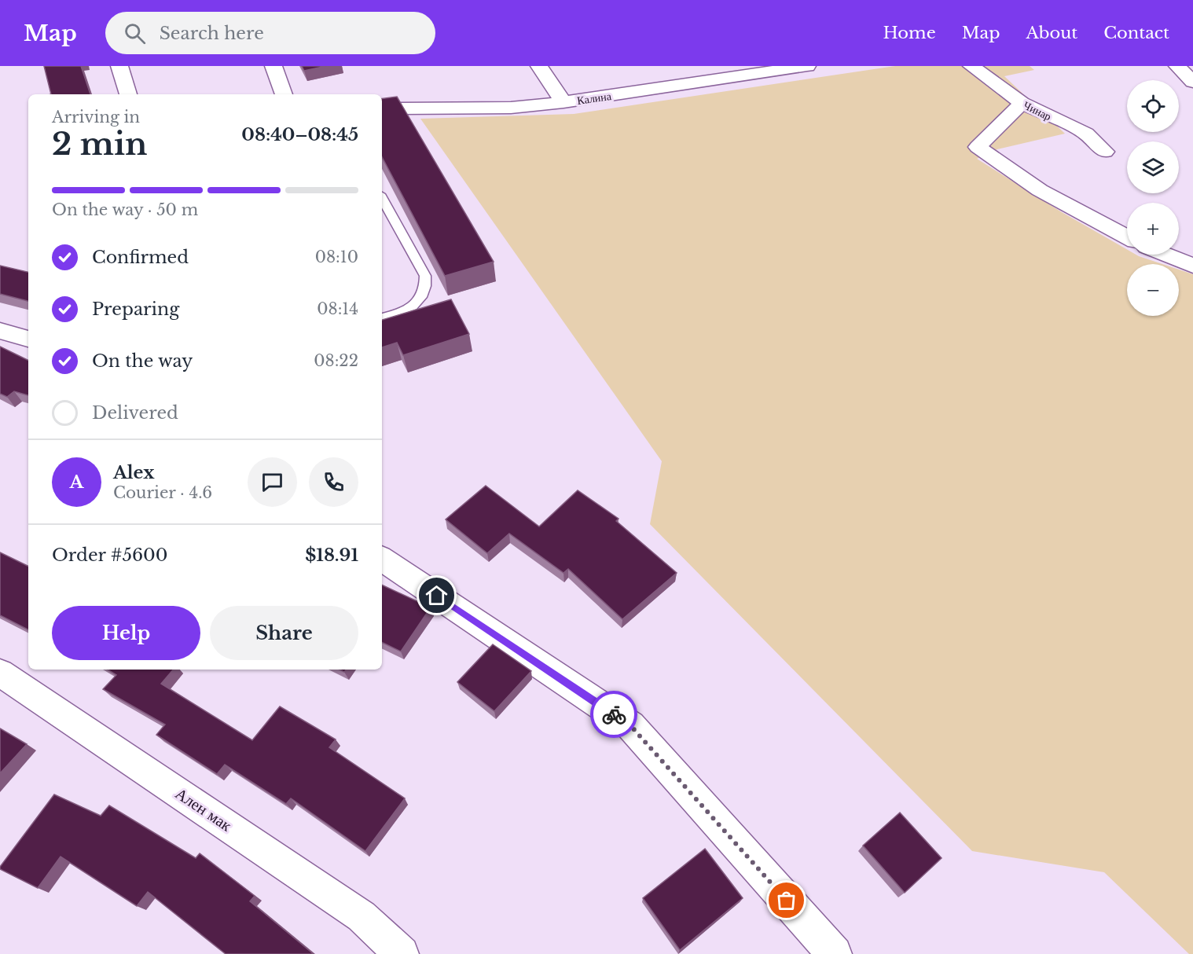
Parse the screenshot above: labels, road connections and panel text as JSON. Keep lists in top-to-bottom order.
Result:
{
  "streets": {
    "street": ["Калина", "Чинар", "Ален мак"]
  },
  "page": {
    "header": "Map",
    "search": "Search here",
    "nav": [
      "Home",
      "Map",
      "About",
      "Contact"
    ],
    "map_buttons": ["+", "−"],
    "heading": ["2 min", "Arriving in", "08:40–08:45"],
    "panel": [
      "Alex",
      "Courier · 4.6",
      "Order #5600",
      "$18.91"
    ],
    "bar": "On the way · 50 m",
    "list": [
      ["Confirmed", "08:10"],
      ["Preparing", "08:14"],
      ["On the way", "08:22"],
      "Delivered"
    ],
    "round": "A",
    "buttons": ["Help", "Share"]
  }
}
